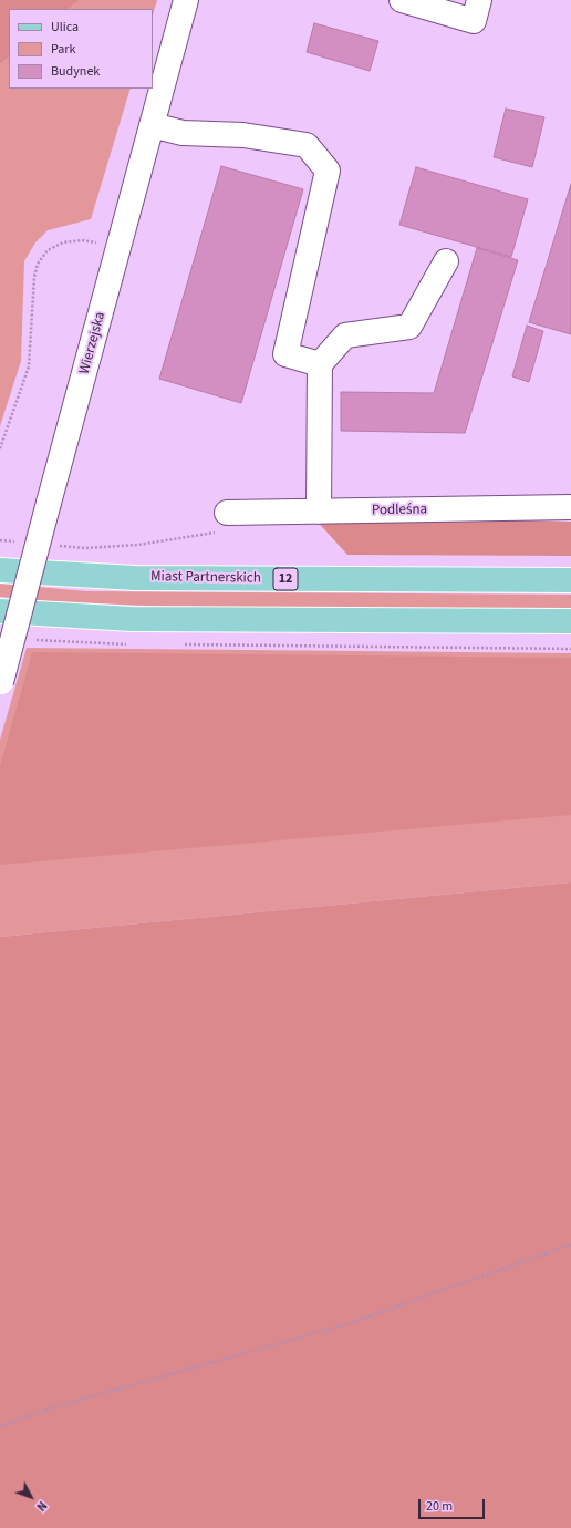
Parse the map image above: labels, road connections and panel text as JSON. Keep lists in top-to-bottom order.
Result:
{
  "streets": {
    "main road": ["Miast Partnerskich", "12"],
    "street": ["Wierzejska", "Podleśna"]
  },
  "legend": ["Ulica", "Park", "Budynek"],
  "scale_bar": "20 m",
  "north": "bottom right"
}
